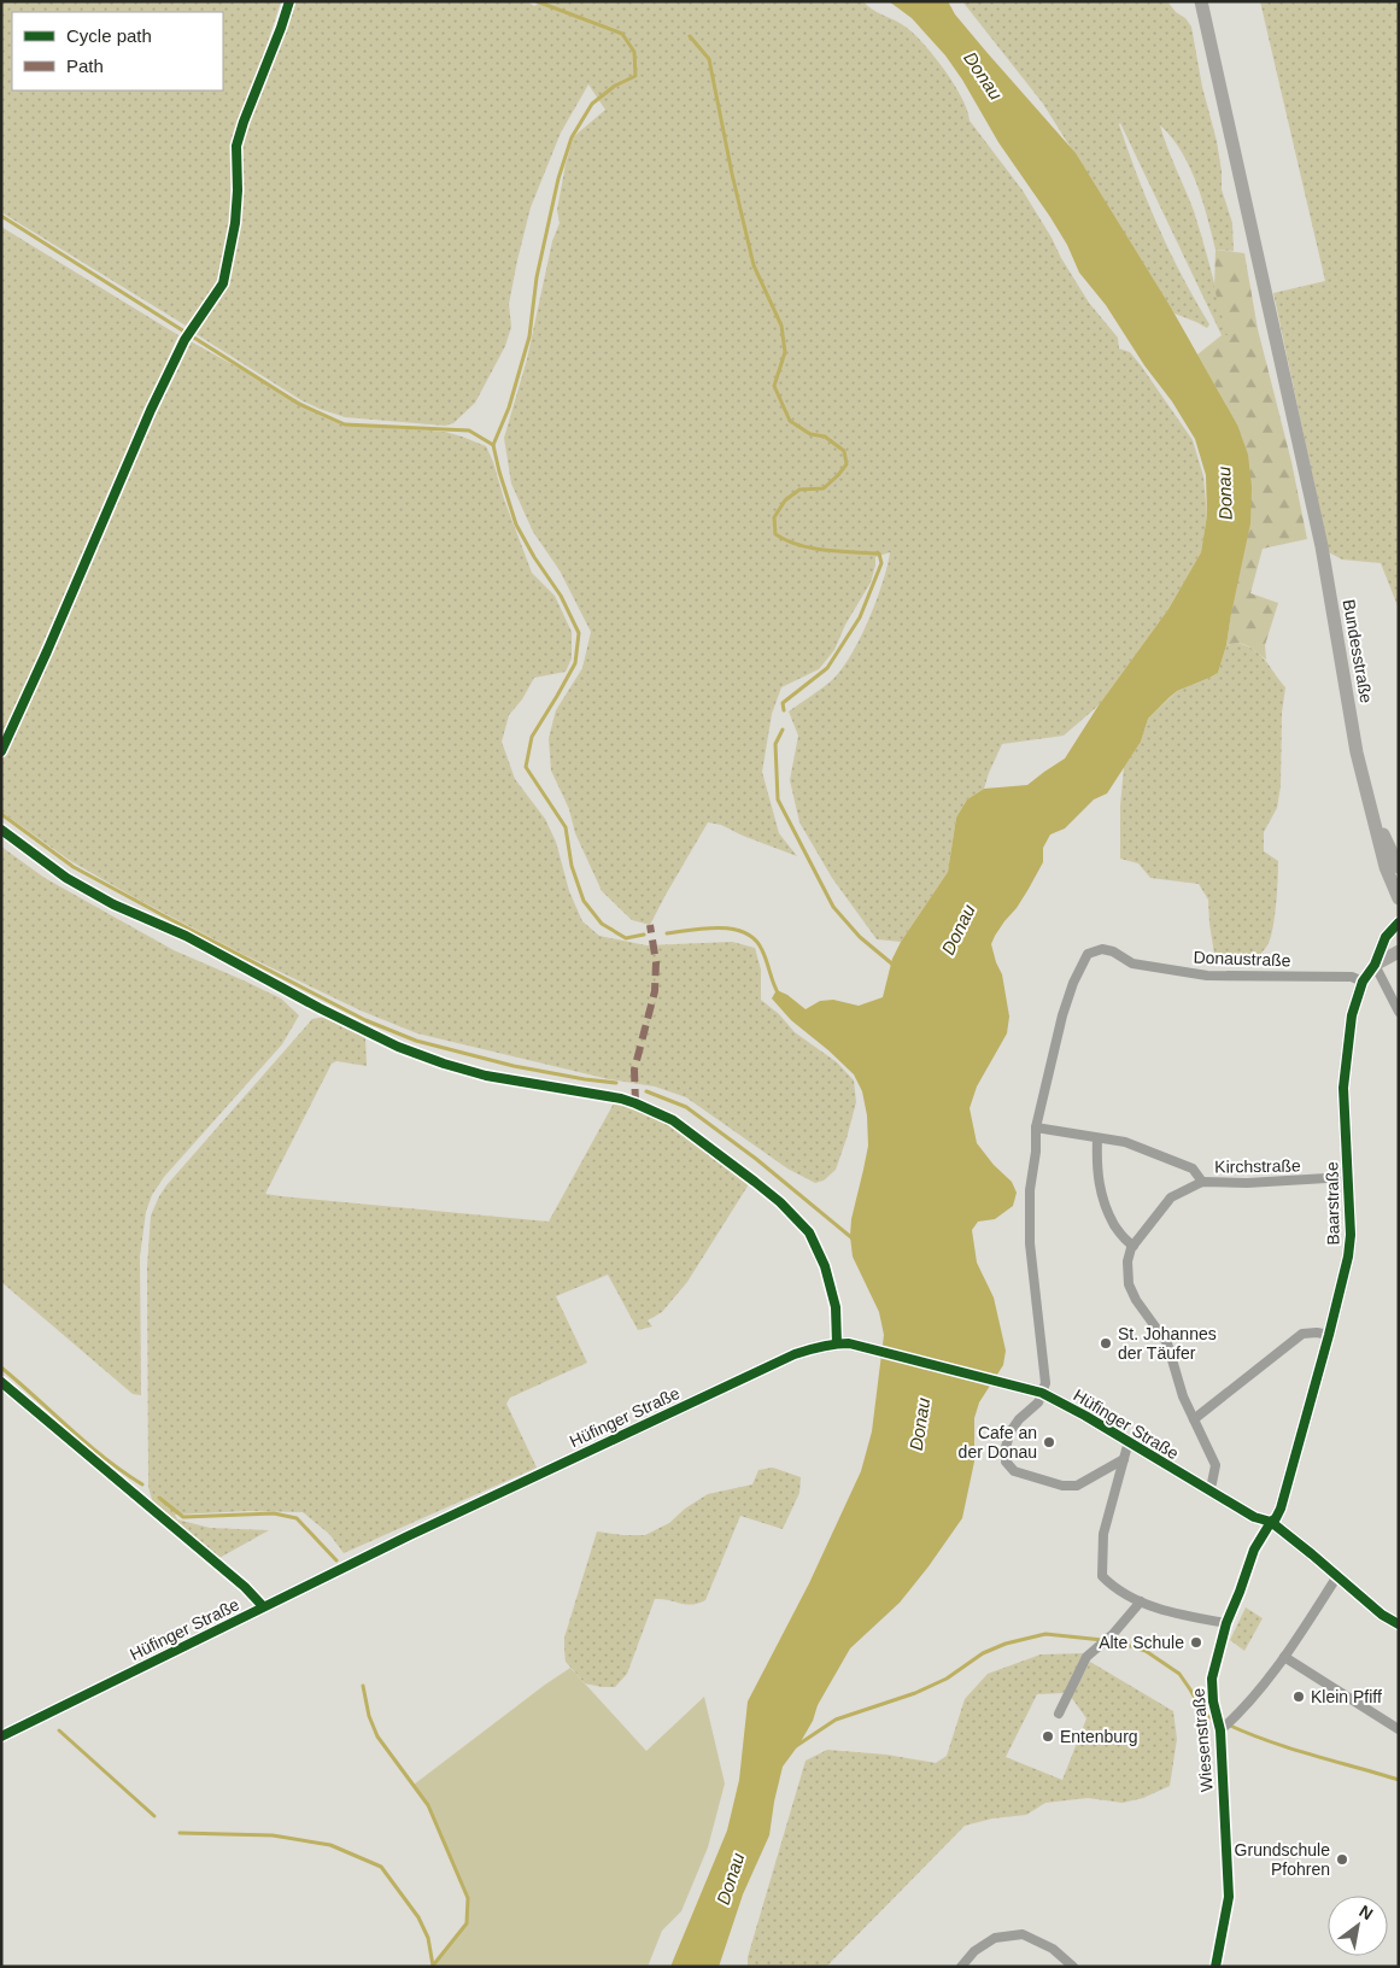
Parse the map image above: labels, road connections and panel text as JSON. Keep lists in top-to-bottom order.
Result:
{
  "streets": {
    "street": [
      "Bundesstraße",
      "Donaustraße",
      "Kirchstraße",
      "Baarstraße",
      "Hüfinger Straße",
      "Wiesenstraße"
    ]
  },
  "crossings": [
    ["Donaustraße", "Baarstraße"],
    ["Donaustraße", "Hüfinger Straße"],
    ["Kirchstraße", "Baarstraße"],
    ["Kirchstraße", "Hüfinger Straße"],
    ["Baarstraße", "Hüfinger Straße"],
    ["Baarstraße", "Wiesenstraße"],
    ["Hüfinger Straße", "Wiesenstraße"]
  ],
  "water": ["Donau"],
  "places": [
    "St. Johannes der Täufer",
    "Cafe an der Donau",
    "Alte Schule",
    "Klein Pfiff",
    "Entenburg",
    "Grundschule Pfohren"
  ],
  "legend": ["Cycle path", "Path"],
  "north": "top right"
}
